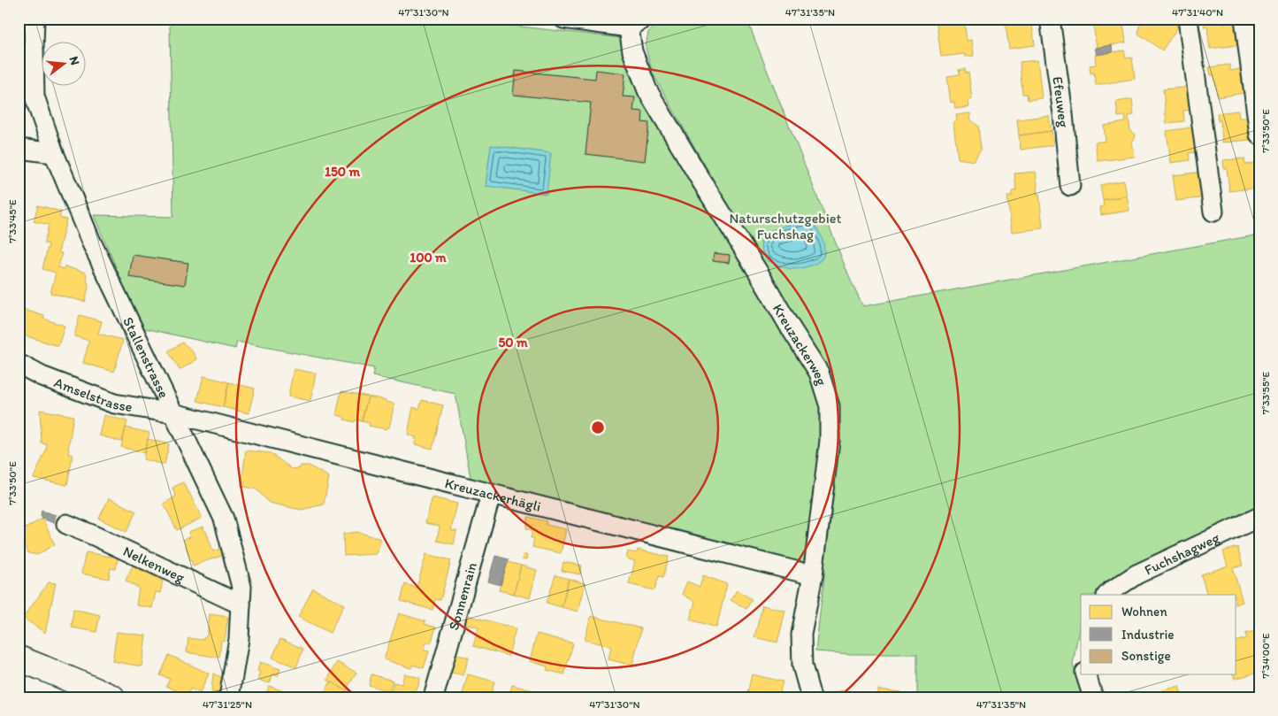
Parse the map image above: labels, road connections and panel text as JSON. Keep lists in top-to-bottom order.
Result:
{
  "streets": {
    "street": [
      "Efeuweg",
      "Kreuzackerweg",
      "Stallenstrasse",
      "Amselstrasse",
      "Kreuzackerhägli",
      "Fuchshagweg",
      "Nelkenweg",
      "Sonnenrain"
    ]
  },
  "crossings": [
    ["Kreuzackerweg", "Kreuzackerhägli"],
    ["Stallenstrasse", "Amselstrasse"],
    ["Stallenstrasse", "Kreuzackerhägli"],
    ["Stallenstrasse", "Nelkenweg"],
    ["Amselstrasse", "Kreuzackerhägli"],
    ["Kreuzackerhägli", "Sonnenrain"]
  ],
  "parks": ["Naturschutzgebiet Fuchshag"],
  "legend": ["Wohnen", "Industrie", "Sonstige"],
  "north": "right",
  "coordinates": [
    "47°31'30\"N",
    "47°31'35\"N",
    "47°31'40\"N",
    "7°33'50\"E",
    "7°33'45\"E",
    "7°33'55\"E",
    "7°34'00\"E",
    "47°31'25\"N"
  ],
  "rings": ["150 m", "100 m", "50 m"]
}
